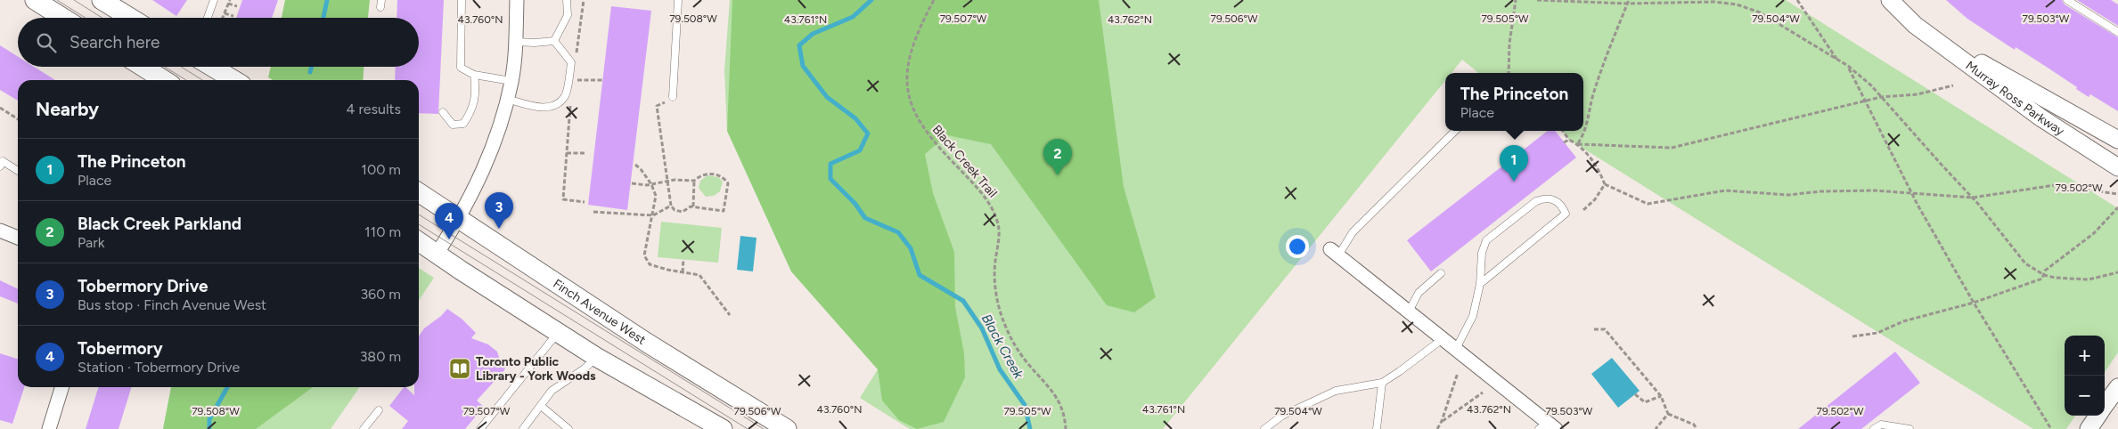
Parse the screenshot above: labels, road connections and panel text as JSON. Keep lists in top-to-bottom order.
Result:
{
  "streets": {
    "main road": ["Finch Avenue West"],
    "street": ["Murray Ross Parkway"],
    "path": ["Black Creek Trail"]
  },
  "water": ["Black Creek"],
  "places": {
    "library": ["Toronto Public Library - York Woods"]
  },
  "page": {
    "search": "Search here",
    "popup": ["The Princeton", "Place"],
    "heading": ["Nearby", "4 results"],
    "list": [
      {
        "mark": "1",
        "name": "The Princeton",
        "note": "Place",
        "value": "100 m"
      },
      {
        "mark": "2",
        "name": "Black Creek Parkland",
        "note": "Park",
        "value": "110 m"
      },
      {
        "mark": "3",
        "name": "Tobermory Drive",
        "note": "Bus stop · Finch Avenue West",
        "value": "360 m"
      },
      {
        "mark": "4",
        "name": "Tobermory",
        "note": "Station · Tobermory Drive",
        "value": "380 m"
      }
    ],
    "pins": [
      "2",
      "1",
      "3",
      "4"
    ],
    "map_buttons": ["+", "−"]
  },
  "coordinates": [
    "79.508°W",
    "79.507°W",
    "79.506°W",
    "79.505°W",
    "79.504°W",
    "79.503°W",
    "43.762°N",
    "43.760°N",
    "43.761°N",
    "79.502°W"
  ]
}
